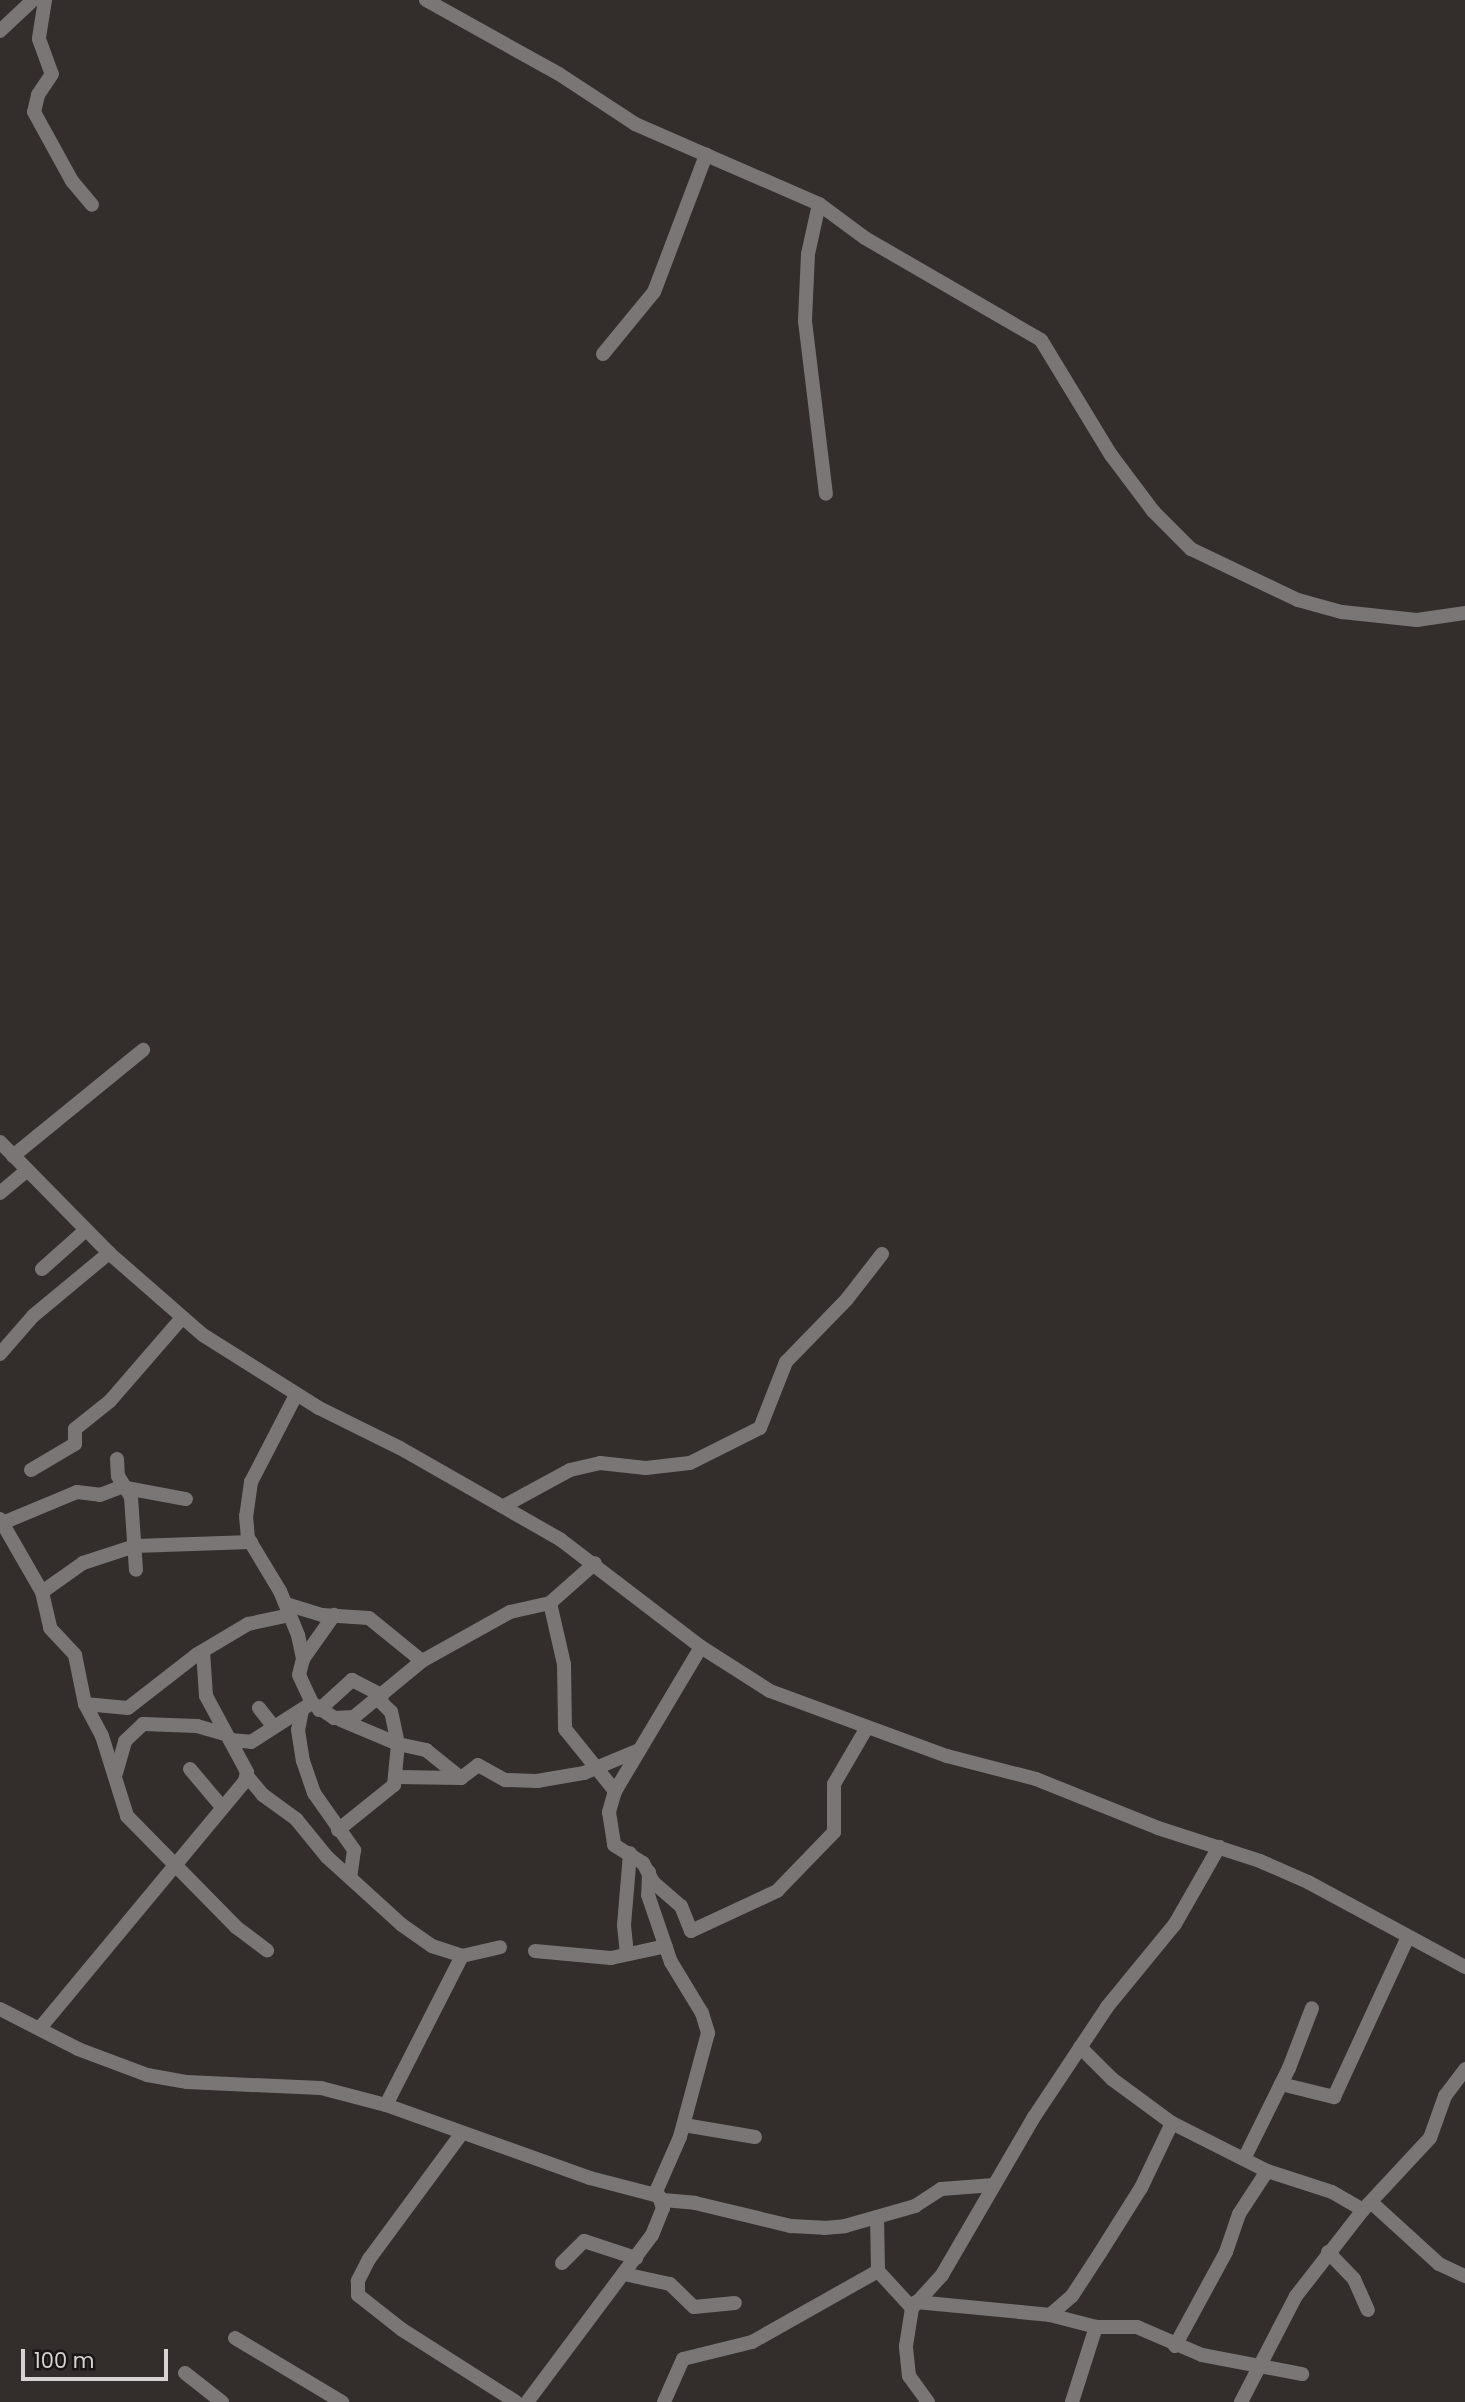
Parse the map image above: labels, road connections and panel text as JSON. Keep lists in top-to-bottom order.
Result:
{
  "scale_bar": "100 m"
}
